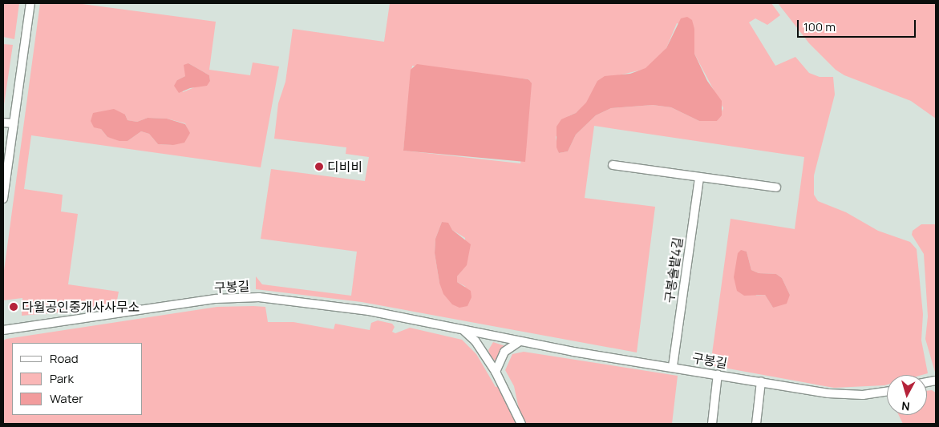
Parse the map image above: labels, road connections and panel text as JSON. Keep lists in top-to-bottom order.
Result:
{
  "streets": {
    "street": ["구봉솔밭4길", "구봉길"]
  },
  "crossings": [
    ["구봉솔밭4길", "구봉길"]
  ],
  "places": ["디비비", "다월공인중개사사무소"],
  "legend": ["Road", "Park", "Water"],
  "scale_bar": "100 m",
  "north": "bottom"
}
